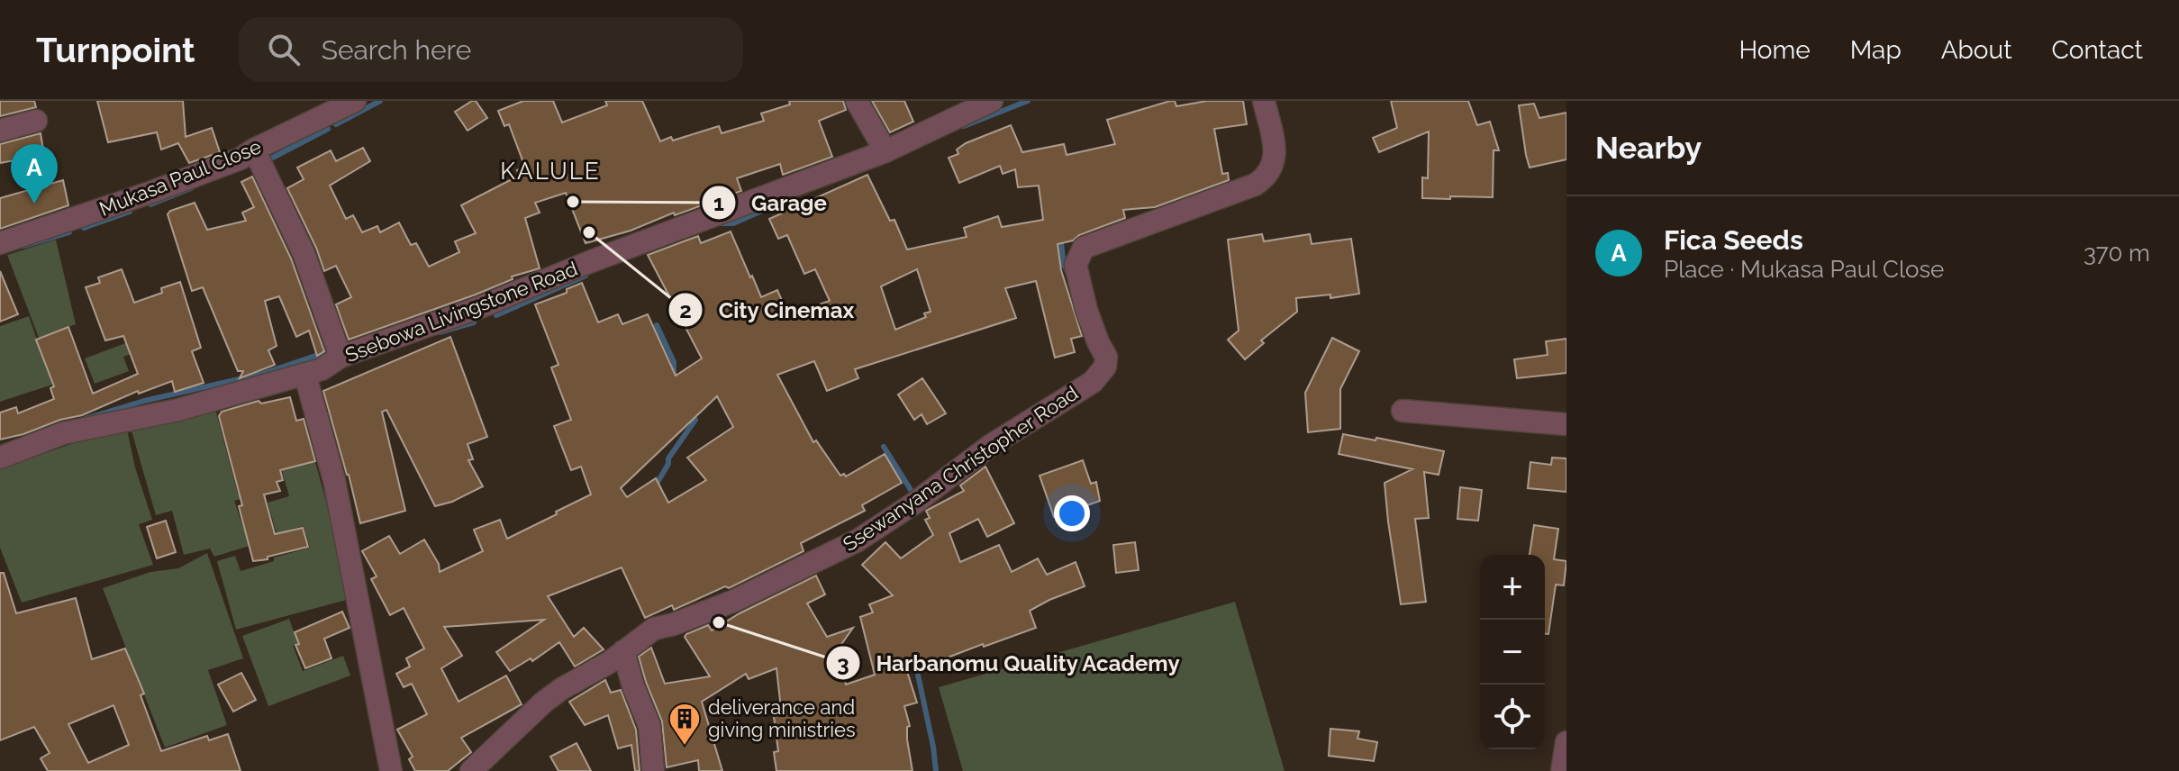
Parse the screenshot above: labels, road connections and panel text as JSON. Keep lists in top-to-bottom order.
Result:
{
  "streets": {
    "street": ["Mukasa Paul Close", "Ssebowa Livingstone Road", "Ssewanyana Christopher Road"]
  },
  "districts": ["KALULE"],
  "places": {
    "other": ["Garage", "City Cinemax", "Harbanomu Quality Academy"],
    "building": ["deliverance and giving ministries"]
  },
  "page": {
    "header": "Turnpoint",
    "search": "Search here",
    "nav": [
      "Home",
      "Map",
      "About",
      "Contact"
    ],
    "heading": "Nearby",
    "pins": "A",
    "list": [
      {
        "mark": "A",
        "name": "Fica Seeds",
        "note": "Place · Mukasa Paul Close",
        "value": "370 m"
      }
    ],
    "map_buttons": ["+", "−"]
  }
}
